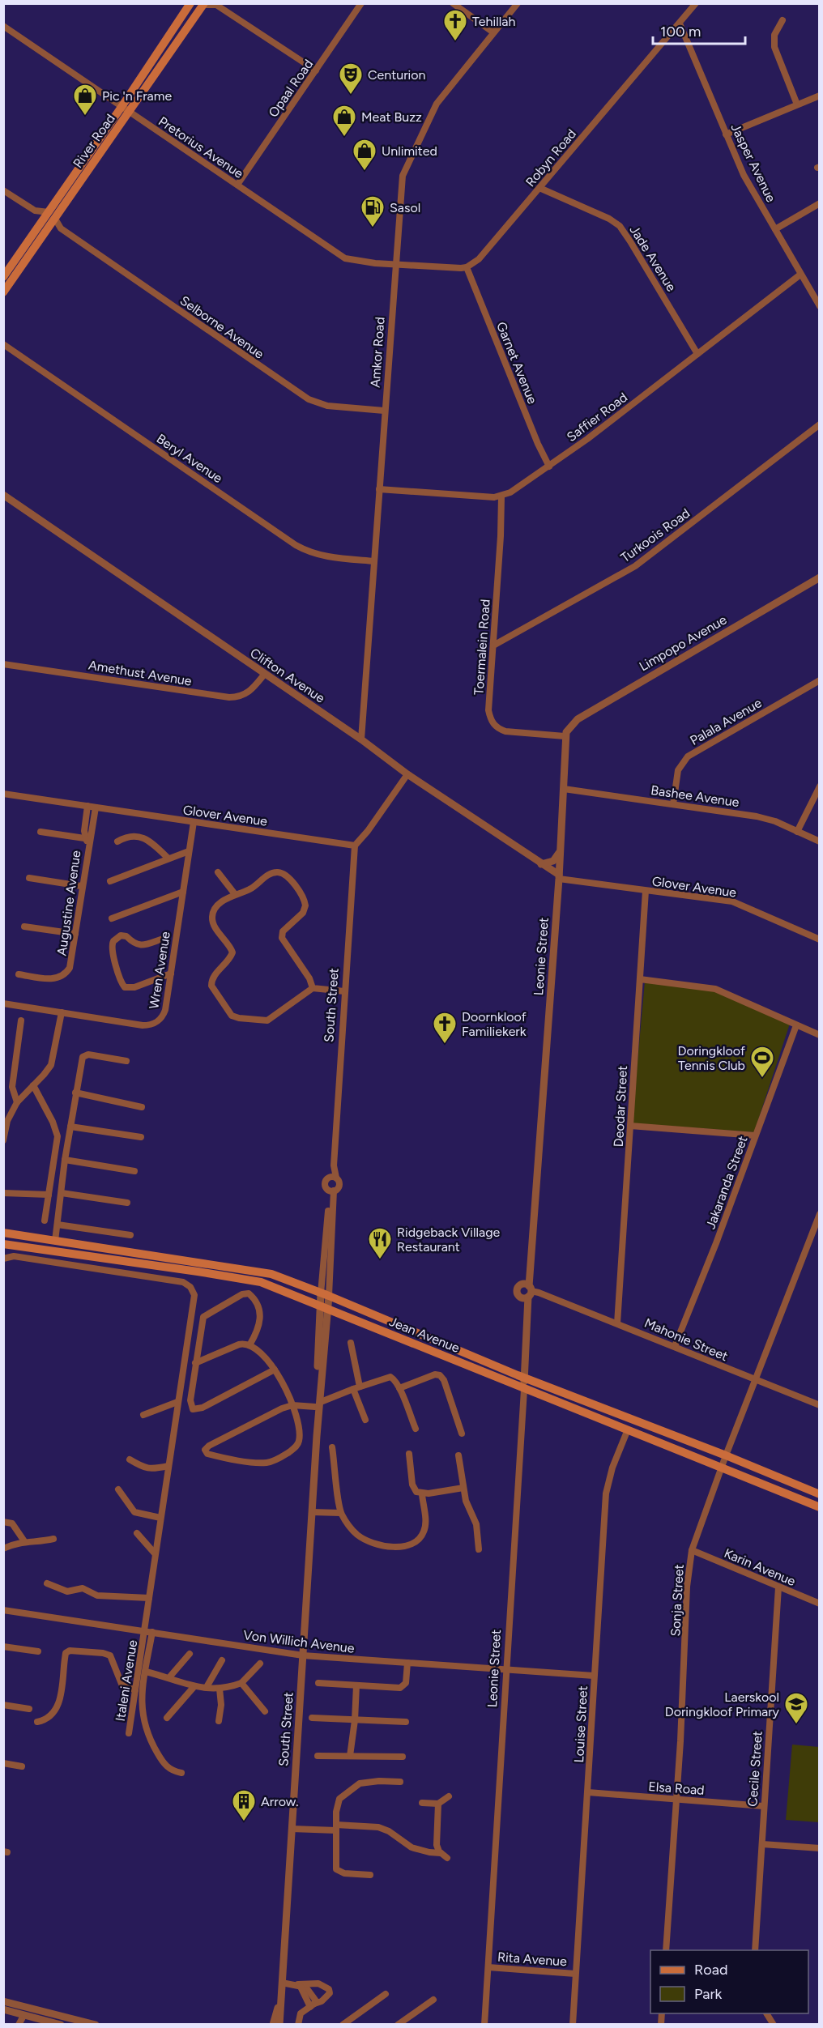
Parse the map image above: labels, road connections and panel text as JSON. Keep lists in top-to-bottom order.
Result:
{
  "streets": {
    "main road": ["River Road", "Jean Avenue"],
    "street": [
      "Opaal Road",
      "Pretorius Avenue",
      "Robyn Road",
      "Jasper Avenue",
      "Jade Avenue",
      "Selborne Avenue",
      "Amkor Road",
      "Garnet Avenue",
      "Saffier Road",
      "Beryl Avenue",
      "Turkoois Road",
      "Limpopo Avenue",
      "Toermalein Road",
      "Amethust Avenue",
      "Clifton Avenue",
      "Palala Avenue",
      "Bashee Avenue",
      "Glover Avenue",
      "Augustine Avenue",
      "Leonie Street",
      "Wren Avenue",
      "South Street",
      "Deodar Street",
      "Jakaranda Street",
      "Mahonie Street",
      "Karin Avenue",
      "Sonja Street",
      "Von Willich Avenue",
      "Italeni Avenue",
      "Louise Street",
      "Cecile Street",
      "Elsa Road",
      "Rita Avenue"
    ]
  },
  "crossings": [
    ["Opaal Road", "Pretorius Avenue"],
    ["River Road", "Pretorius Avenue"],
    ["River Road", "Selborne Avenue"],
    ["Pretorius Avenue", "Amkor Road"],
    ["Robyn Road", "Jasper Avenue"],
    ["Robyn Road", "Jade Avenue"],
    ["Robyn Road", "Garnet Avenue"],
    ["Jasper Avenue", "Saffier Road"],
    ["Jade Avenue", "Saffier Road"],
    ["Selborne Avenue", "Amkor Road"],
    ["Amkor Road", "Beryl Avenue"],
    ["Amkor Road", "Clifton Avenue"],
    ["Garnet Avenue", "Saffier Road"],
    ["Saffier Road", "Toermalein Road"],
    ["Turkoois Road", "Toermalein Road"],
    ["Limpopo Avenue", "Toermalein Road"],
    ["Limpopo Avenue", "Leonie Street"],
    ["Toermalein Road", "Leonie Street"],
    ["Amethust Avenue", "Clifton Avenue"],
    ["Clifton Avenue", "Glover Avenue"],
    ["Clifton Avenue", "Leonie Street"],
    ["Palala Avenue", "Bashee Avenue"],
    ["Bashee Avenue", "Leonie Street"],
    ["Glover Avenue", "Augustine Avenue"],
    ["Glover Avenue", "Leonie Street"],
    ["Glover Avenue", "Wren Avenue"],
    ["Glover Avenue", "South Street"],
    ["Glover Avenue", "Deodar Street"],
    ["Leonie Street", "Jean Avenue"],
    ["Leonie Street", "Mahonie Street"],
    ["Leonie Street", "Von Willich Avenue"],
    ["Leonie Street", "Rita Avenue"],
    ["South Street", "Jean Avenue"],
    ["South Street", "Von Willich Avenue"],
    ["Deodar Street", "Mahonie Street"],
    ["Jakaranda Street", "Mahonie Street"],
    ["Jean Avenue", "Sonja Street"],
    ["Jean Avenue", "Louise Street"],
    ["Mahonie Street", "Sonja Street"],
    ["Karin Avenue", "Sonja Street"],
    ["Karin Avenue", "Cecile Street"],
    ["Sonja Street", "Elsa Road"],
    ["Von Willich Avenue", "Italeni Avenue"],
    ["Von Willich Avenue", "Louise Street"],
    ["Louise Street", "Elsa Road"],
    ["Louise Street", "Rita Avenue"],
    ["Cecile Street", "Elsa Road"]
  ],
  "places": {
    "church": ["Tehillah", "Doornkloof Familiekerk"],
    "theatre": ["Centurion"],
    "shop": ["Pic 'n Frame", "Meat Buzz", "Unlimited"],
    "fuel station": ["Sasol"],
    "sports": ["Doringkloof Tennis Club"],
    "restaurant": ["Ridgeback Village Restaurant"],
    "school or university": ["Laerskool Doringkloof Primary"],
    "building": ["Arrow."]
  },
  "legend": ["Road", "Park"],
  "scale_bar": "100 m"
}
